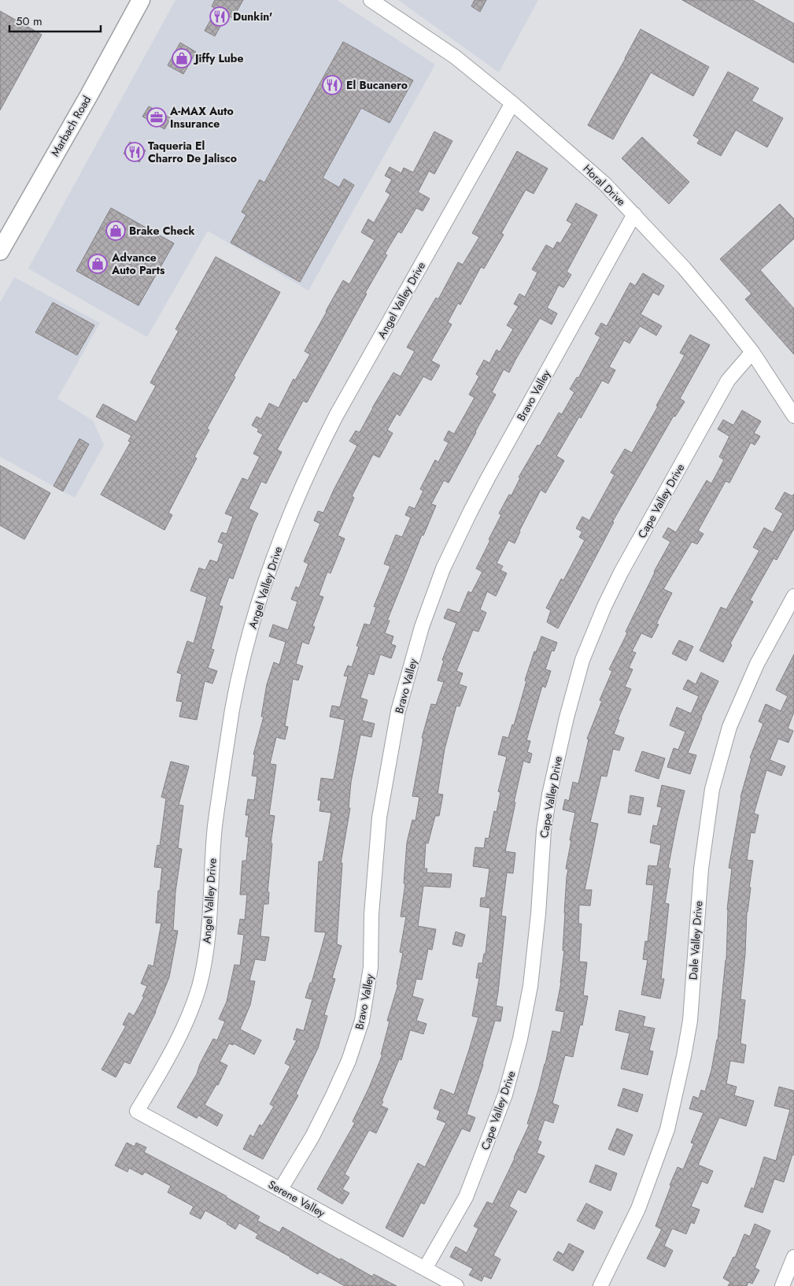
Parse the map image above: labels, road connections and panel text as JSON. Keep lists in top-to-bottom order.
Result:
{
  "streets": {
    "main road": ["Marbach Road"],
    "street": [
      "Horal Drive",
      "Angel Valley Drive",
      "Bravo Valley",
      "Cape Valley Drive",
      "Dale Valley Drive",
      "Serene Valley"
    ]
  },
  "crossings": [
    ["Horal Drive", "Angel Valley Drive"],
    ["Horal Drive", "Bravo Valley"],
    ["Horal Drive", "Cape Valley Drive"],
    ["Angel Valley Drive", "Serene Valley"],
    ["Bravo Valley", "Serene Valley"],
    ["Cape Valley Drive", "Serene Valley"]
  ],
  "places": {
    "restaurant": ["Dunkin'", "El Bucanero", "Taqueria El Charro De Jalisco"],
    "shop": ["Jiffy Lube", "Brake Check", "Advance Auto Parts"],
    "office": ["A-MAX Auto Insurance"]
  },
  "scale_bar": "50 m"
}
